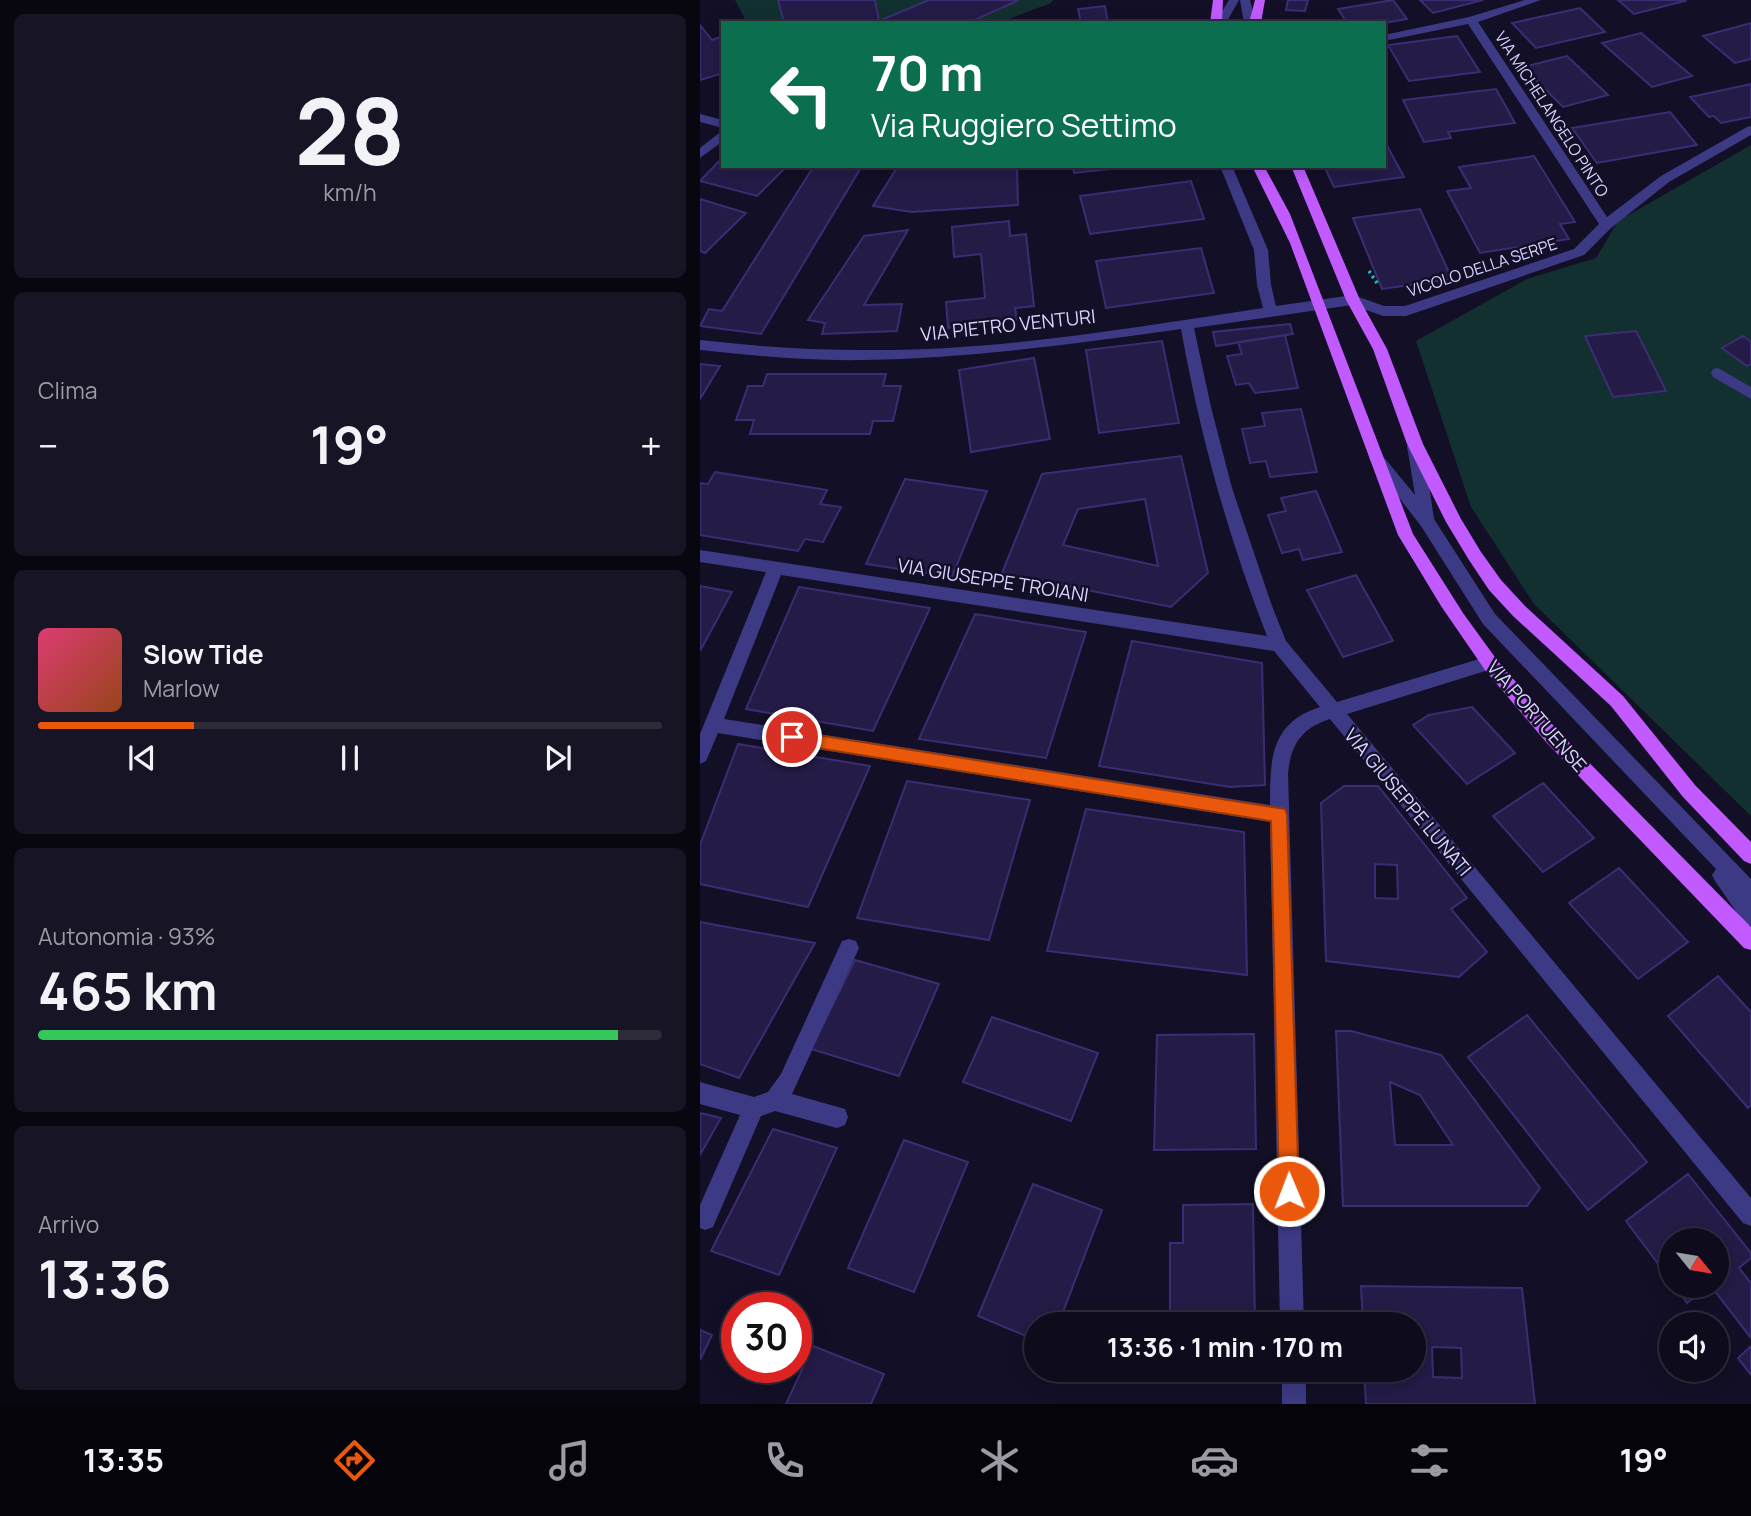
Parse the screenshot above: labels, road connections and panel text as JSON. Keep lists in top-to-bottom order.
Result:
{
  "streets": {
    "main road": ["VIA PORTUENSE"],
    "street": [
      "VIA MICHELANGELO PINTO",
      "VICOLO DELLA SERPE",
      "VIA PIETRO VENTURI",
      "VIA GIUSEPPE TROIANI",
      "VIA GIUSEPPE LUNATI"
    ]
  },
  "crossings": [
    ["VIA MICHELANGELO PINTO", "VICOLO DELLA SERPE"],
    ["VICOLO DELLA SERPE", "VIA PIETRO VENTURI"],
    ["VICOLO DELLA SERPE", "VIA PORTUENSE"],
    ["VIA PIETRO VENTURI", "VIA PORTUENSE"],
    ["VIA PIETRO VENTURI", "VIA GIUSEPPE LUNATI"],
    ["VIA GIUSEPPE TROIANI", "VIA GIUSEPPE LUNATI"]
  ],
  "north": "bottom right",
  "page": {
    "tile": [
      ["28", "km/h"],
      "Clima",
      ["Autonomia · 93%", "465 km"],
      ["Arrivo", "13:36"]
    ],
    "turn": ["70 m", "Via Ruggiero Settimo"],
    "heat": ["−", "19°", "+"],
    "song": ["Slow Tide", "Marlow"],
    "limit": "30",
    "trip": "13:36 · 1 min · 170 m",
    "tabs": ["13:35", "19°"]
  }
}
